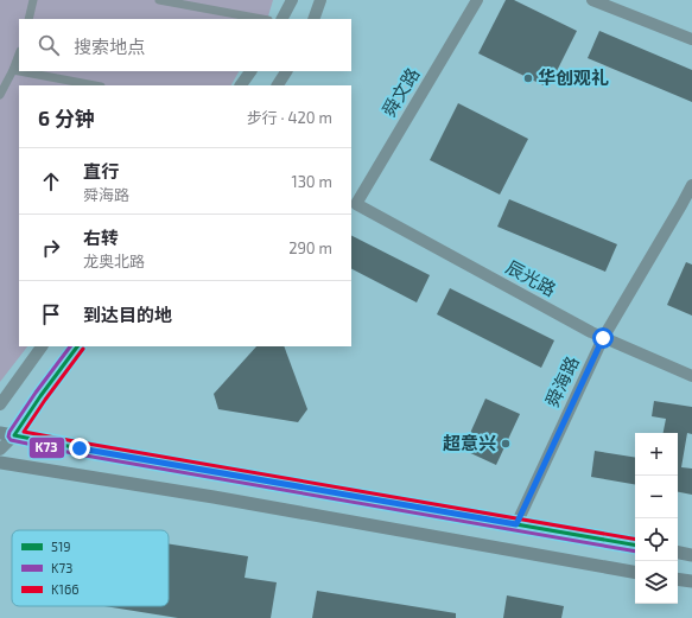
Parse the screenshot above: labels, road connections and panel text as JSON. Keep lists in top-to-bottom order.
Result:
{
  "streets": {
    "street": ["舜文路", "辰光路", "舜海路"]
  },
  "crossings": [
    ["舜文路", "辰光路"],
    ["辰光路", "舜海路"]
  ],
  "places": ["华创观礼", "超意兴"],
  "lines": ["transit line 519", "transit line K73", "transit line K166"],
  "legend": ["519", "K73", "K166"],
  "page": {
    "search": "搜索地点",
    "heading": ["6 分钟", "步行 · 420 m"],
    "list": [
      ["直行", "舜海路", "130 m"],
      ["右转", "龙奥北路", "290 m"],
      "到达目的地"
    ],
    "map_buttons": ["+", "−"]
  }
}
